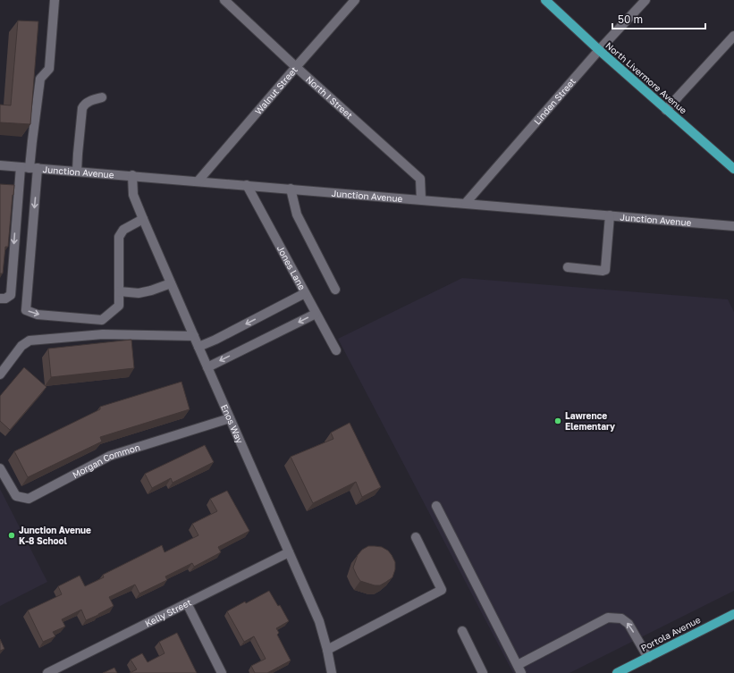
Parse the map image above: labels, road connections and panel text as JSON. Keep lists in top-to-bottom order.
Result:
{
  "streets": {
    "main road": ["North Livermore Avenue", "Portola Avenue"],
    "street": [
      "Walnut Street",
      "North I Street",
      "Linden Street",
      "Junction Avenue",
      "Jones Lane",
      "Enos Way",
      "Morgan Common",
      "Kelly Street"
    ]
  },
  "crossings": [
    ["North Livermore Avenue", "Linden Street"],
    ["Walnut Street", "North I Street"],
    ["Walnut Street", "Junction Avenue"],
    ["North I Street", "Junction Avenue"],
    ["Linden Street", "Junction Avenue"],
    ["Junction Avenue", "Jones Lane"],
    ["Junction Avenue", "Enos Way"],
    ["Enos Way", "Morgan Common"],
    ["Enos Way", "Kelly Street"]
  ],
  "places": ["Lawrence Elementary", "Junction Avenue K-8 School"],
  "scale_bar": "50 m"
}
